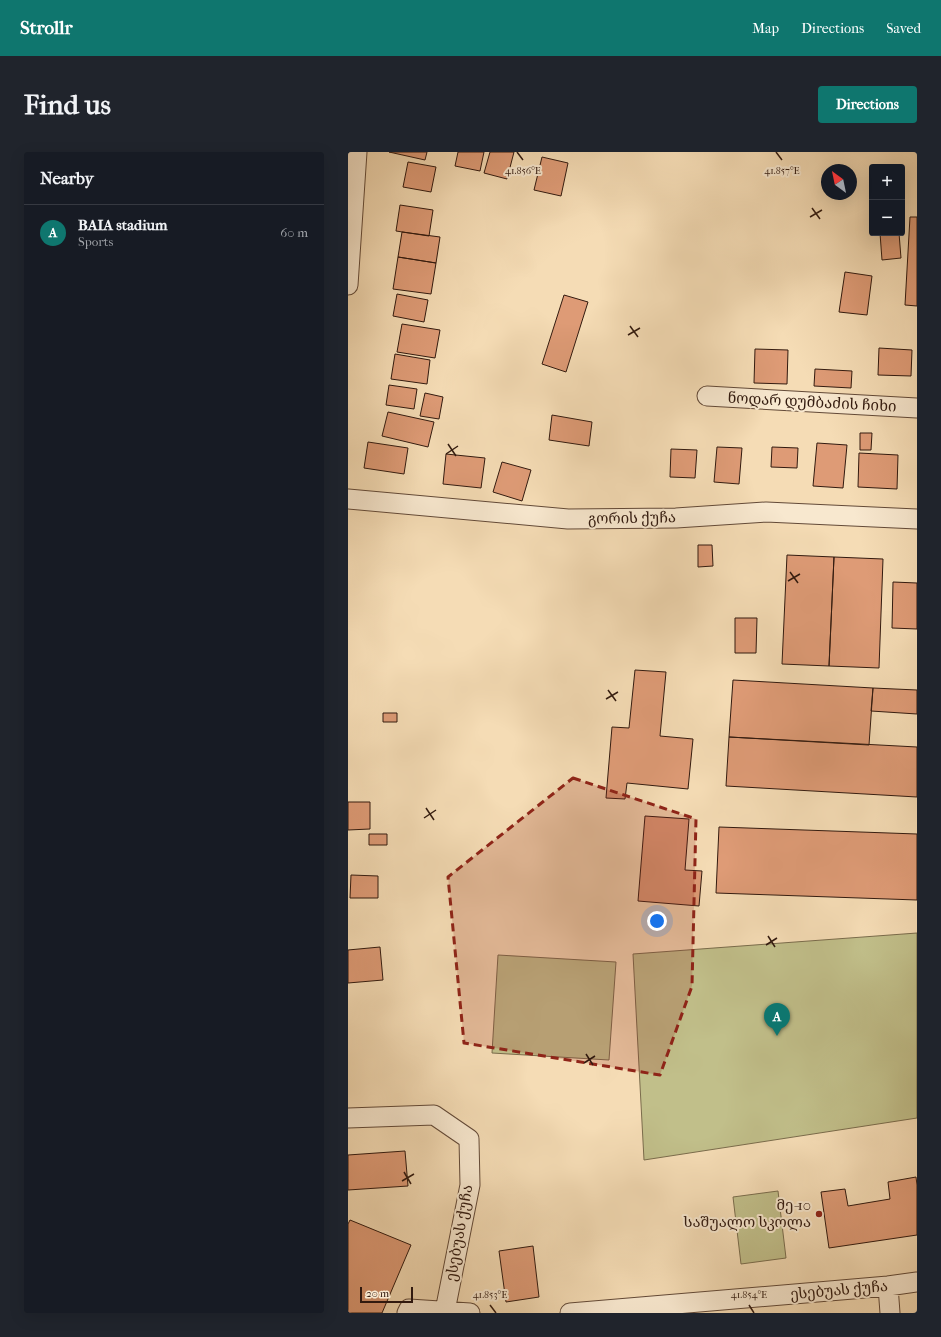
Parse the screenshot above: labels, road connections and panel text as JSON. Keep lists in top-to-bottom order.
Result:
{
  "streets": {
    "street": ["ნოდარ დუმბაძის ჩიხი", "გორის ქუჩა", "ესებუას ქუჩა"]
  },
  "places": ["მე-10 საშუალო სკოლა"],
  "scale_bar": "20 m",
  "north": "top left",
  "page": {
    "header": "Strollr",
    "nav": ["Map", "Directions", "Saved"],
    "buttons": "Directions",
    "title": "Find us",
    "heading": "Nearby",
    "map_buttons": ["+", "−"],
    "list": [
      {
        "mark": "A",
        "name": "BAIA stadium",
        "note": "Sports",
        "value": "60 m"
      }
    ],
    "pins": "A",
    "scale": "20 m"
  },
  "coordinates": [
    "41.856°E",
    "41.857°E",
    "41.853°E",
    "41.854°E"
  ]
}
